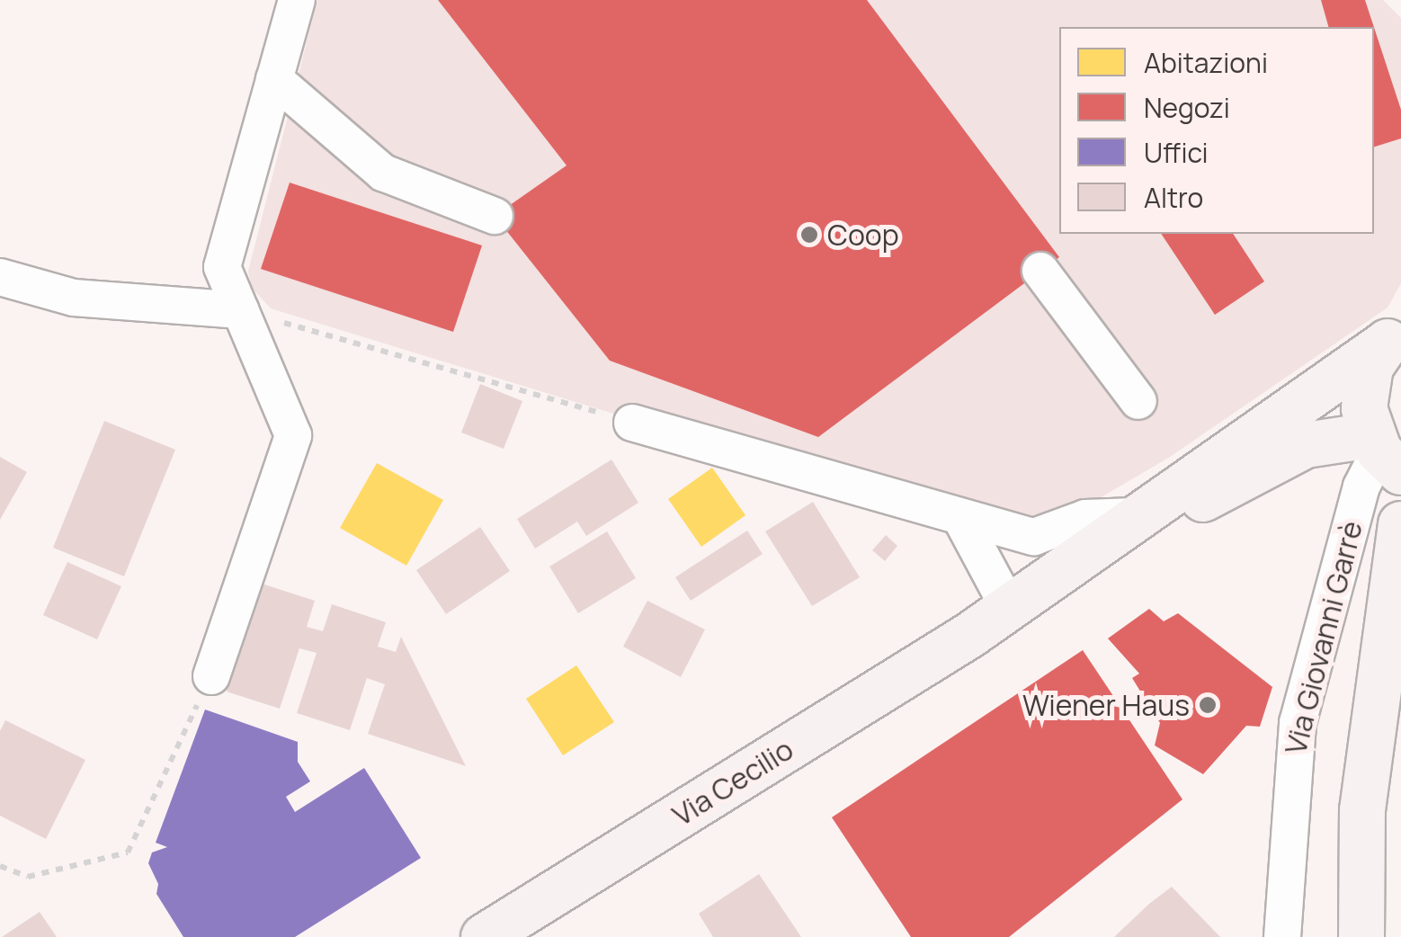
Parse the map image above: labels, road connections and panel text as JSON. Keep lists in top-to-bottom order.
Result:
{
  "streets": {
    "main road": ["Via Cecilio"],
    "street": ["Via Giovanni Garrè"]
  },
  "crossings": [
    ["Via Giovanni Garrè", "Via Cecilio"]
  ],
  "places": ["Coop", "Wiener Haus"],
  "legend": [
    "Abitazioni",
    "Negozi",
    "Uffici",
    "Altro"
  ]
}
